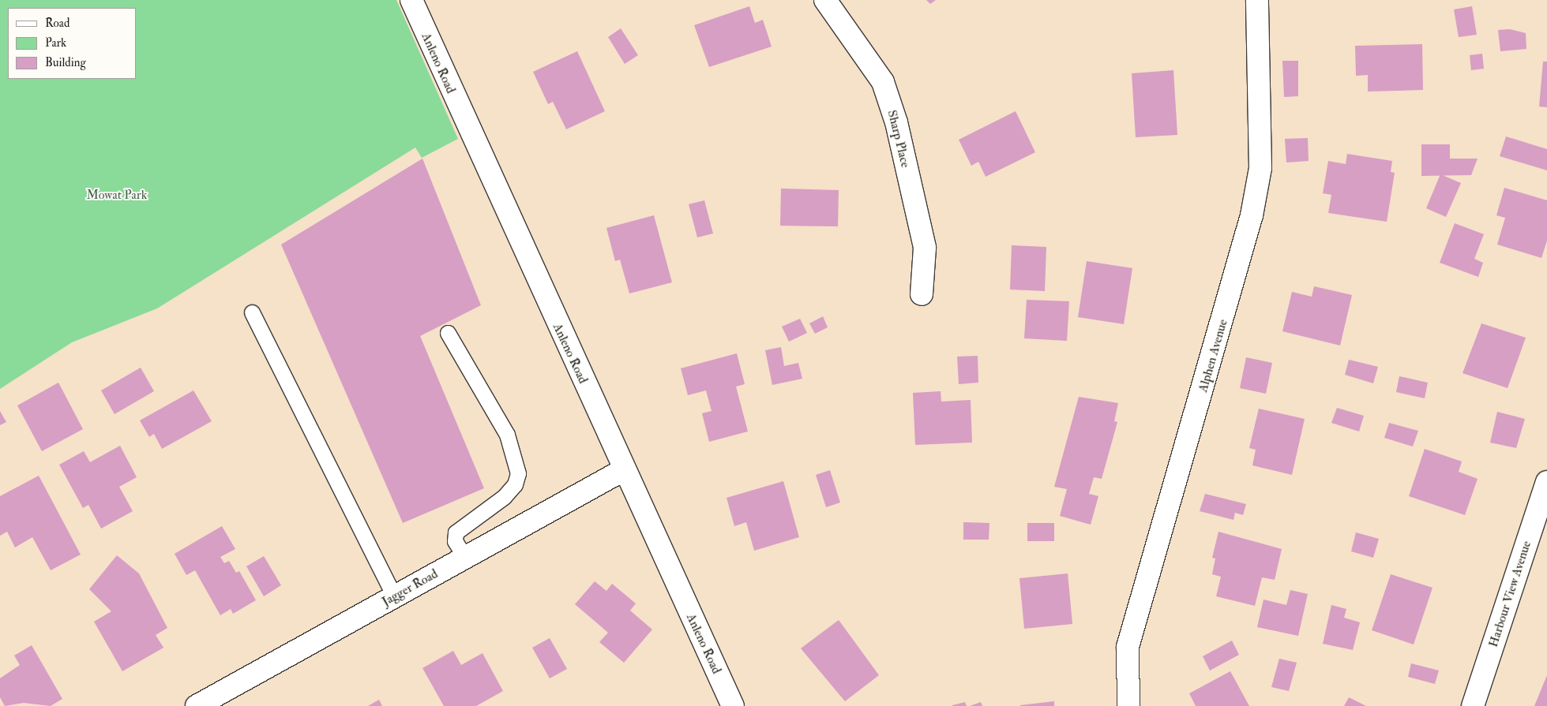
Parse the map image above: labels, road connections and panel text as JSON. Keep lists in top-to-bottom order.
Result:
{
  "streets": {
    "street": [
      "Anleno Road",
      "Sharp Place",
      "Alphen Avenue",
      "Jagger Road",
      "Harbour View Avenue"
    ]
  },
  "crossings": [
    ["Anleno Road", "Jagger Road"]
  ],
  "parks": ["Mowat Park"],
  "legend": ["Road", "Park", "Building"]
}
